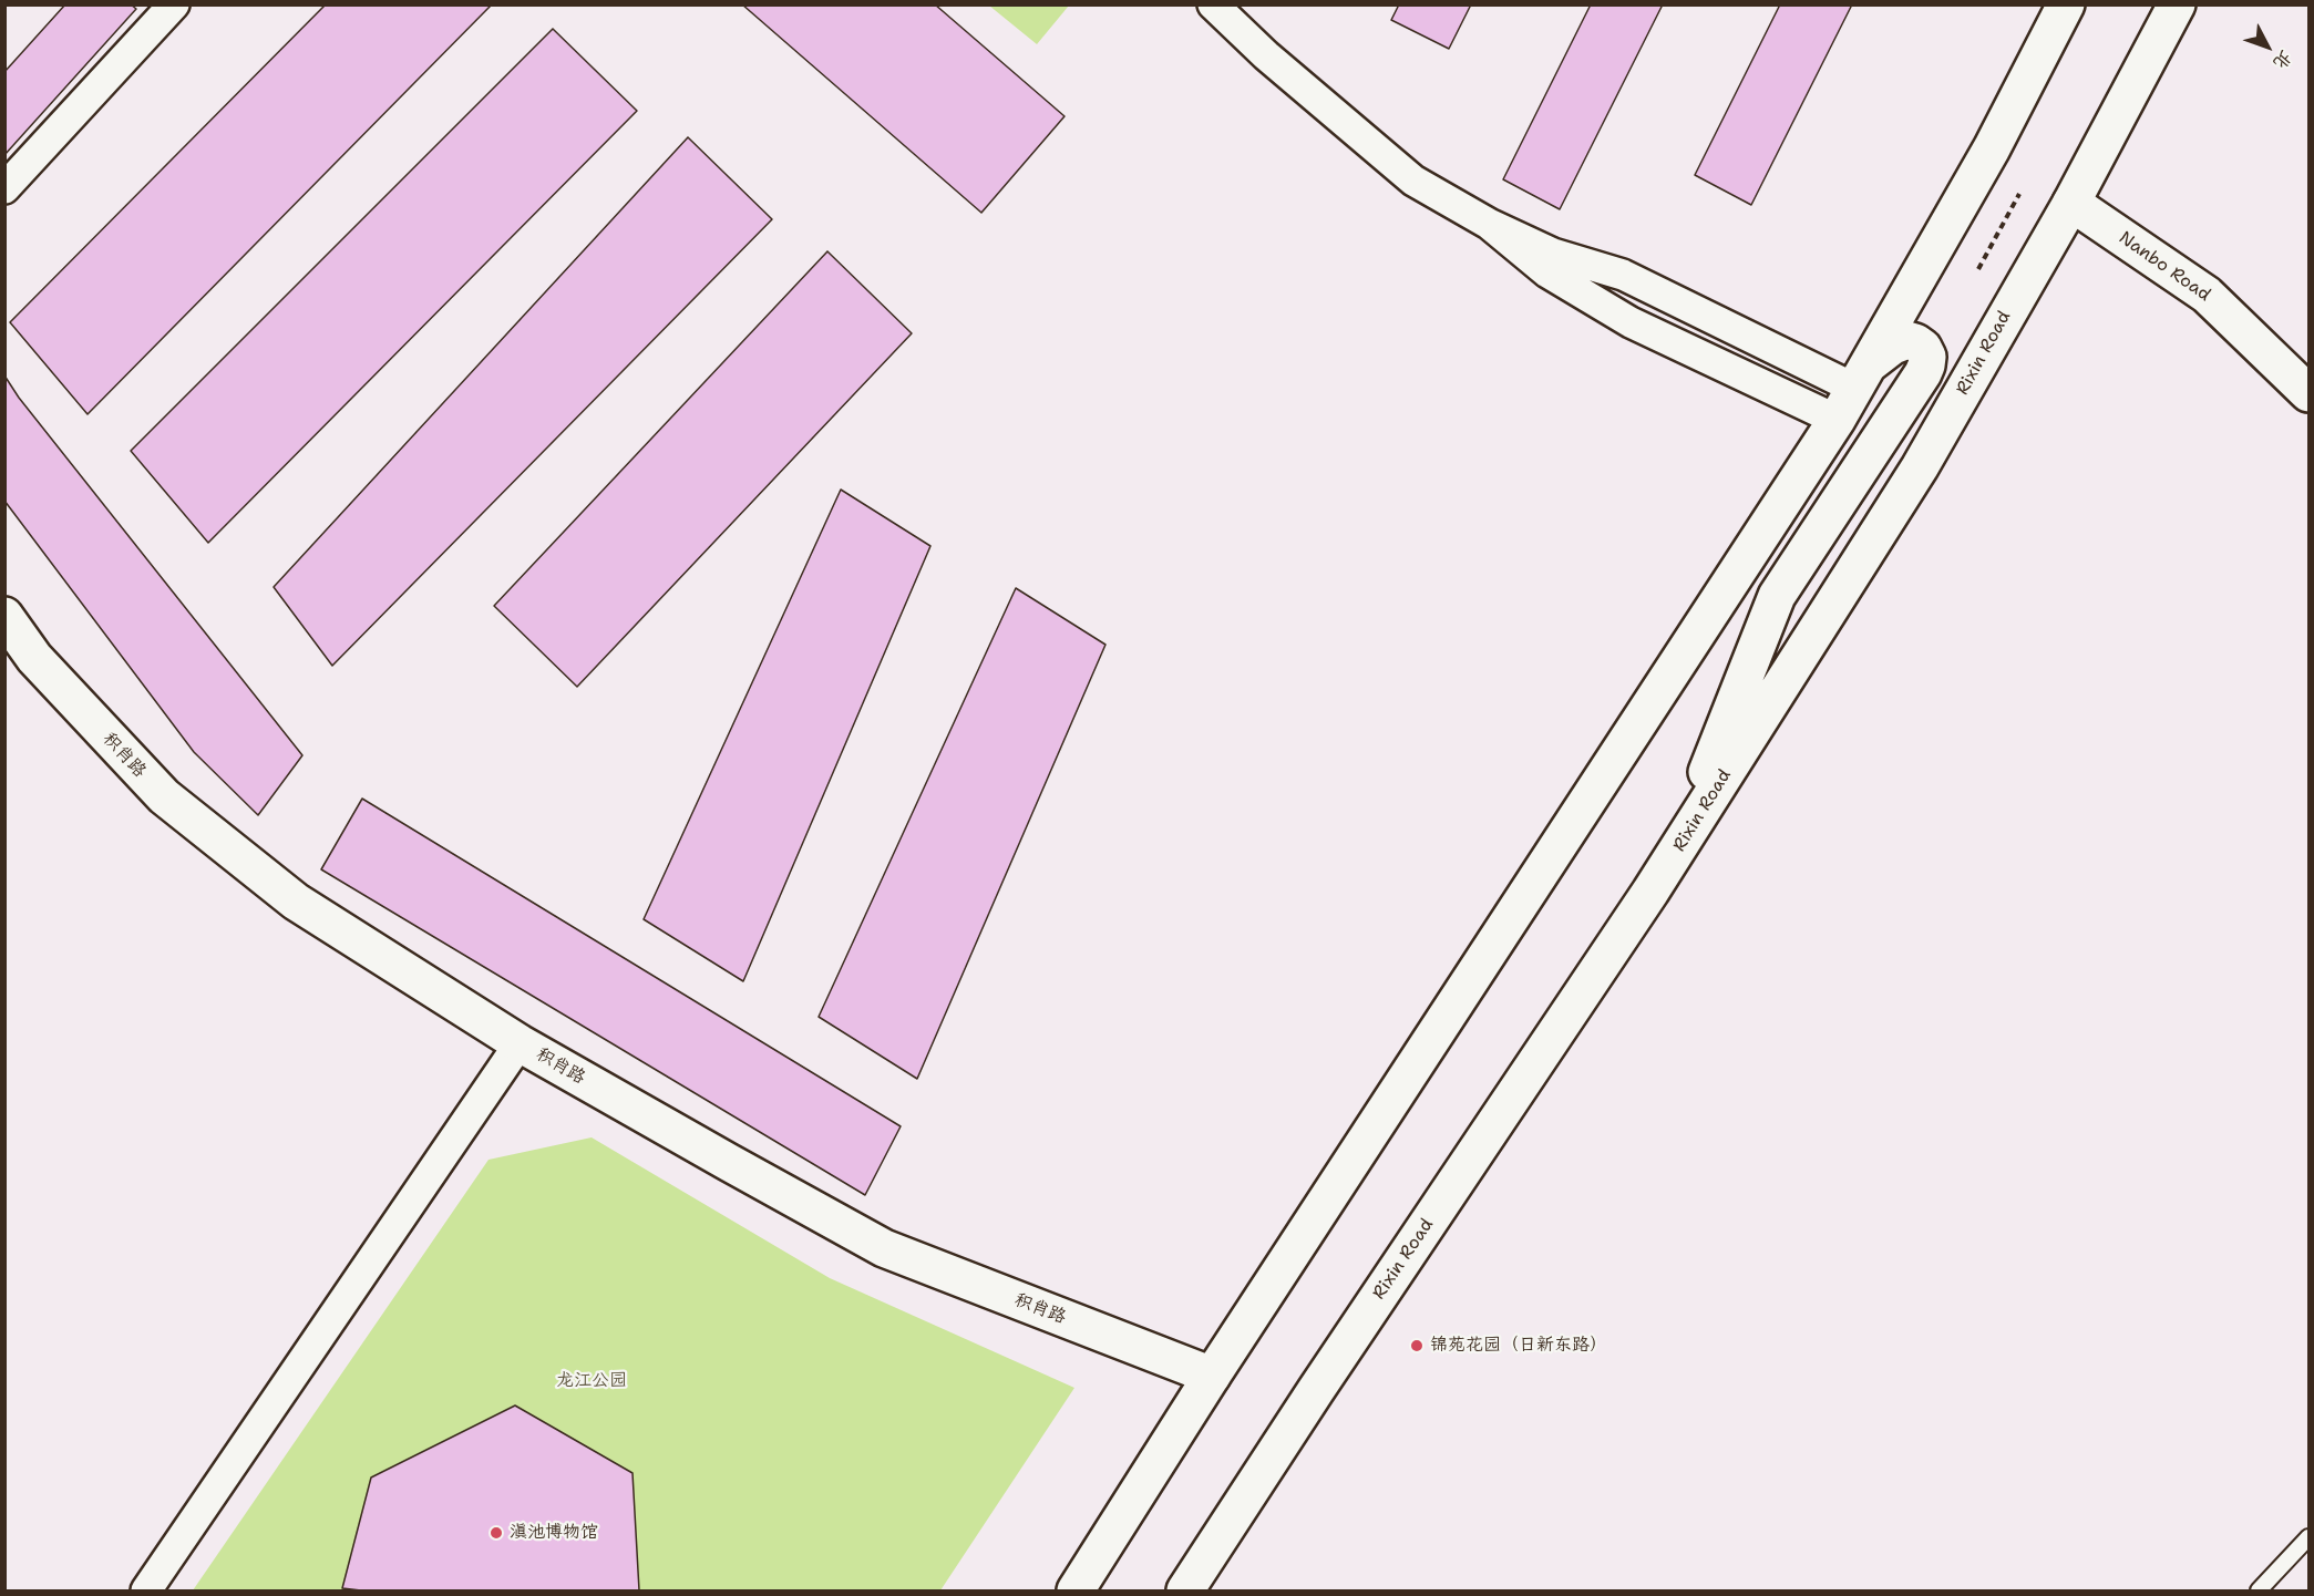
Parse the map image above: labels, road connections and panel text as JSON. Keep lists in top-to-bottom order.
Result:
{
  "streets": {
    "main road": ["Nanbo Road", "Rixin Road", "积肖路"]
  },
  "crossings": [
    ["Nanbo Road", "Rixin Road"]
  ],
  "parks": ["龙江公园"],
  "places": ["锦苑花园（日新东路）", "滇池博物馆"],
  "north": "bottom right"
}
